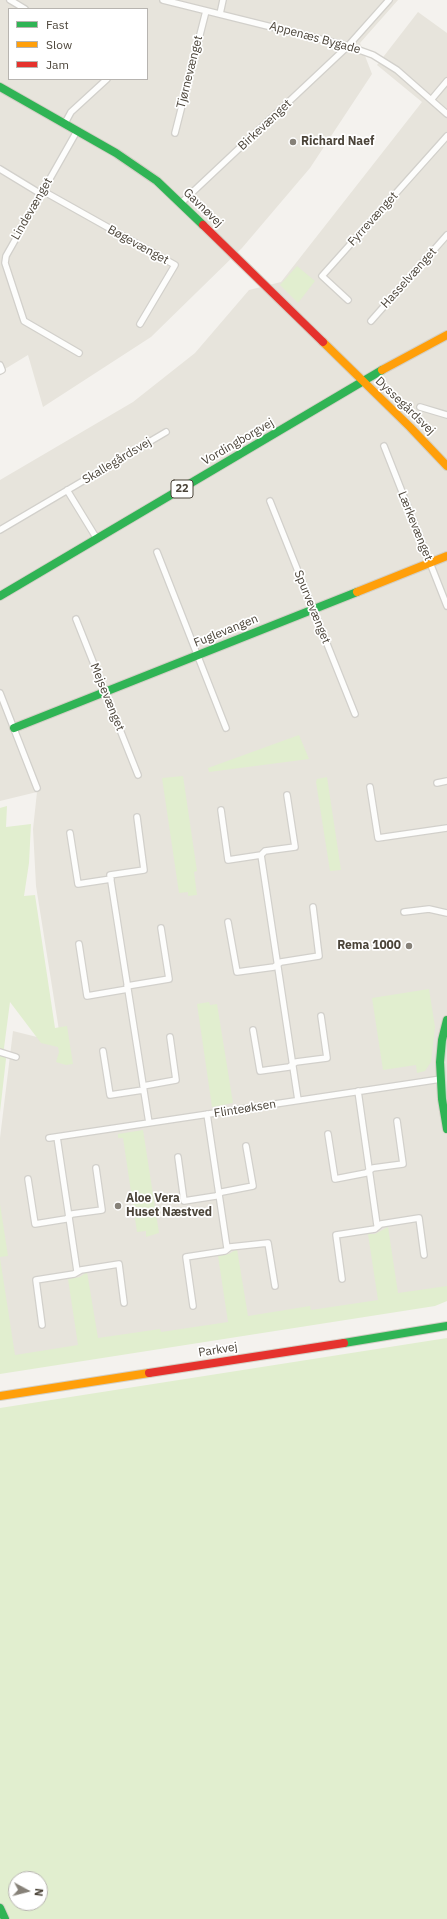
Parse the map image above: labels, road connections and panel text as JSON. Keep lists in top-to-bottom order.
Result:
{
  "streets": {
    "street": [
      "Appenæs Bygade",
      "Tjørnevænget",
      "Birkevænget",
      "Gavnøvej",
      "Lindevænget",
      "Fyrrevænget",
      "Bøgevænget",
      "Hasselvænget",
      "Dyssegårdsvej",
      "Vordingborgvej",
      "Skallegårdsvej",
      "22",
      "Lærkevænget",
      "Spurvevænget",
      "Fuglevangen",
      "Mejsevænget",
      "Flinteøksen",
      "Parkvej"
    ]
  },
  "crossings": [
    ["Appenæs Bygade", "Tjørnevænget"],
    ["Appenæs Bygade", "Birkevænget"],
    ["Birkevænget", "Gavnøvej"],
    ["Gavnøvej", "Lindevænget"],
    ["Gavnøvej", "Dyssegårdsvej"],
    ["Gavnøvej", "Vordingborgvej"],
    ["Lindevænget", "Bøgevænget"],
    ["Dyssegårdsvej", "Vordingborgvej"],
    ["Lærkevænget", "Fuglevangen"],
    ["Spurvevænget", "Fuglevangen"],
    ["Fuglevangen", "Mejsevænget"]
  ],
  "places": ["Richard Naef", "Rema 1000", "Aloe Vera Huset Næstved"],
  "legend": ["Fast", "Slow", "Jam"],
  "north": "right"
}
